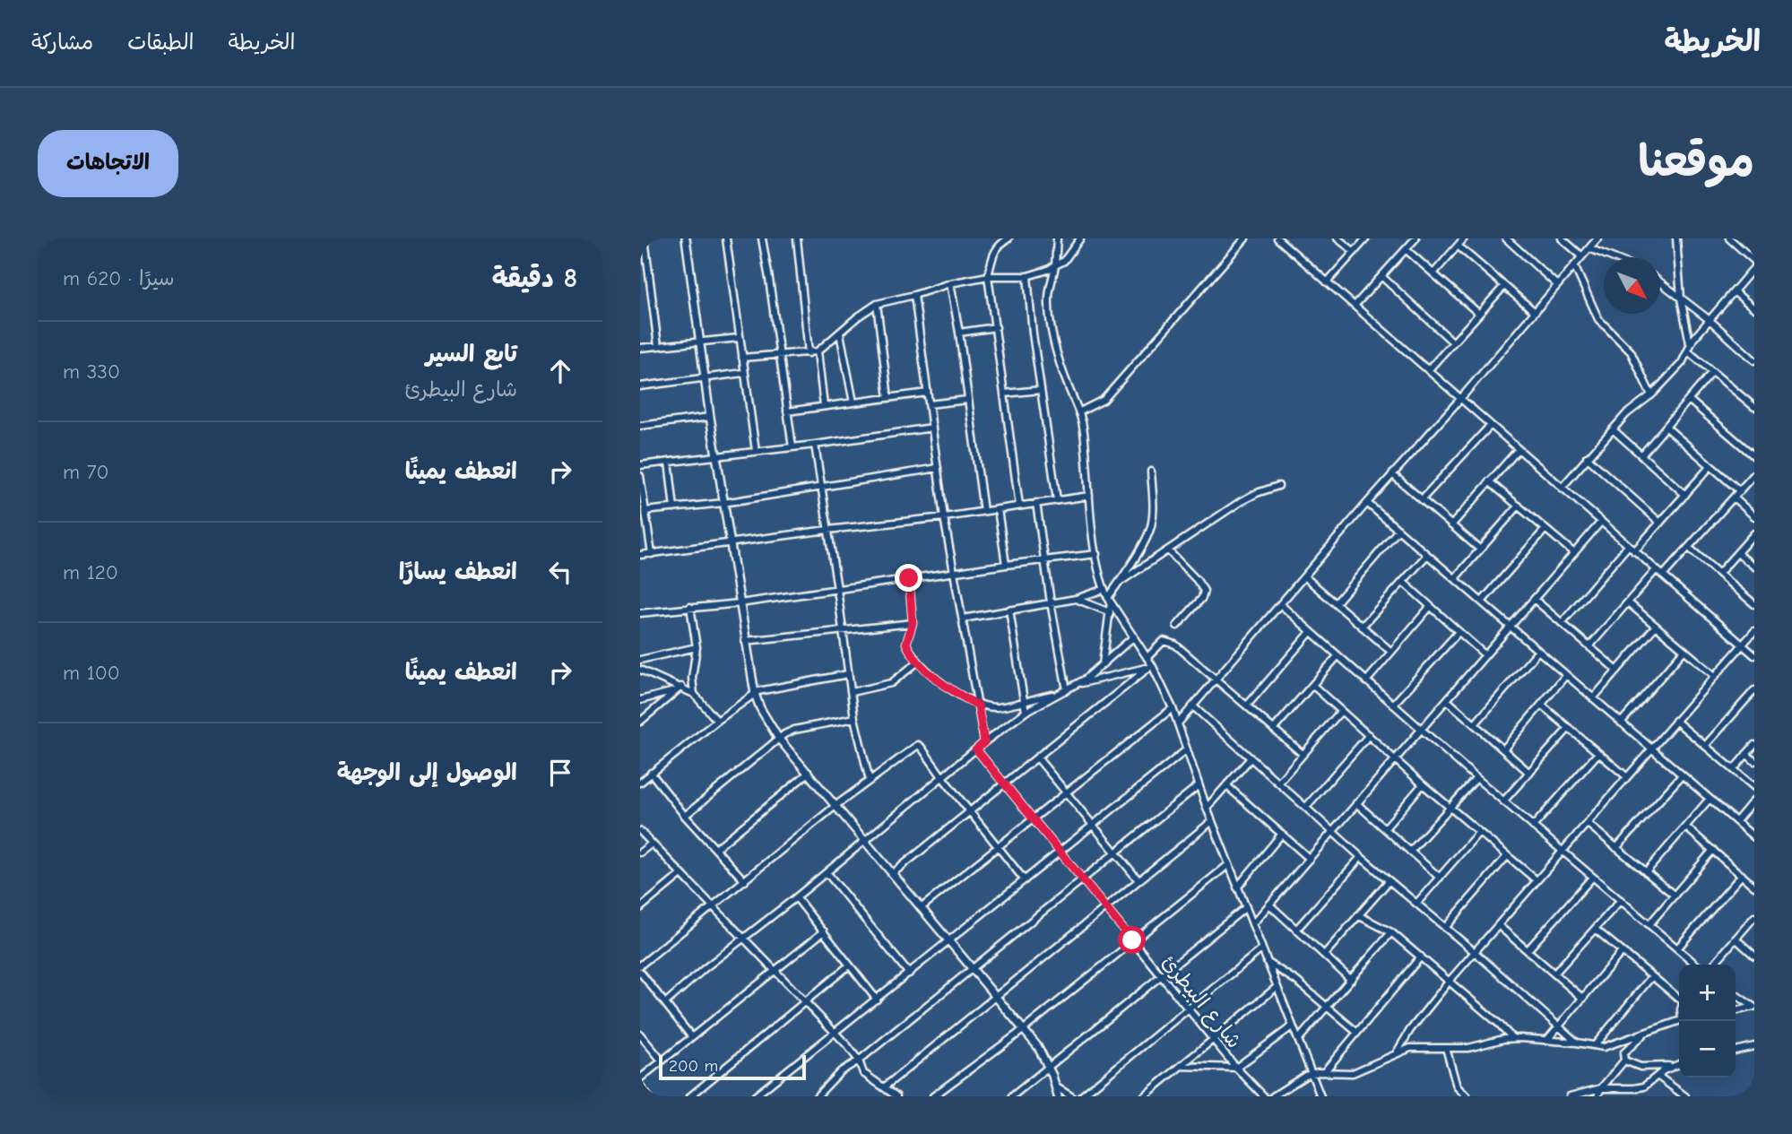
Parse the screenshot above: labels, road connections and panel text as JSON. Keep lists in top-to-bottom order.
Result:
{
  "streets": {
    "street": ["شارع البيطرئ"]
  },
  "scale_bar": "200 m",
  "north": "bottom right",
  "page": {
    "header": "الخريطة",
    "nav": ["الخريطة", "الطبقات", "مشاركة"],
    "title": "موقعنا",
    "buttons": "الاتجاهات",
    "heading": ["8 دقيقة", "سيرًا · 620 m"],
    "list": [
      ["تابع السير", "شارع البيطرئ", "330 m"],
      ["انعطف يمينًا", "70 m"],
      ["انعطف يسارًا", "120 m"],
      ["انعطف يمينًا", "100 m"],
      "الوصول إلى الوجهة"
    ],
    "map_buttons": ["+", "−"],
    "scale": "200 m"
  }
}
